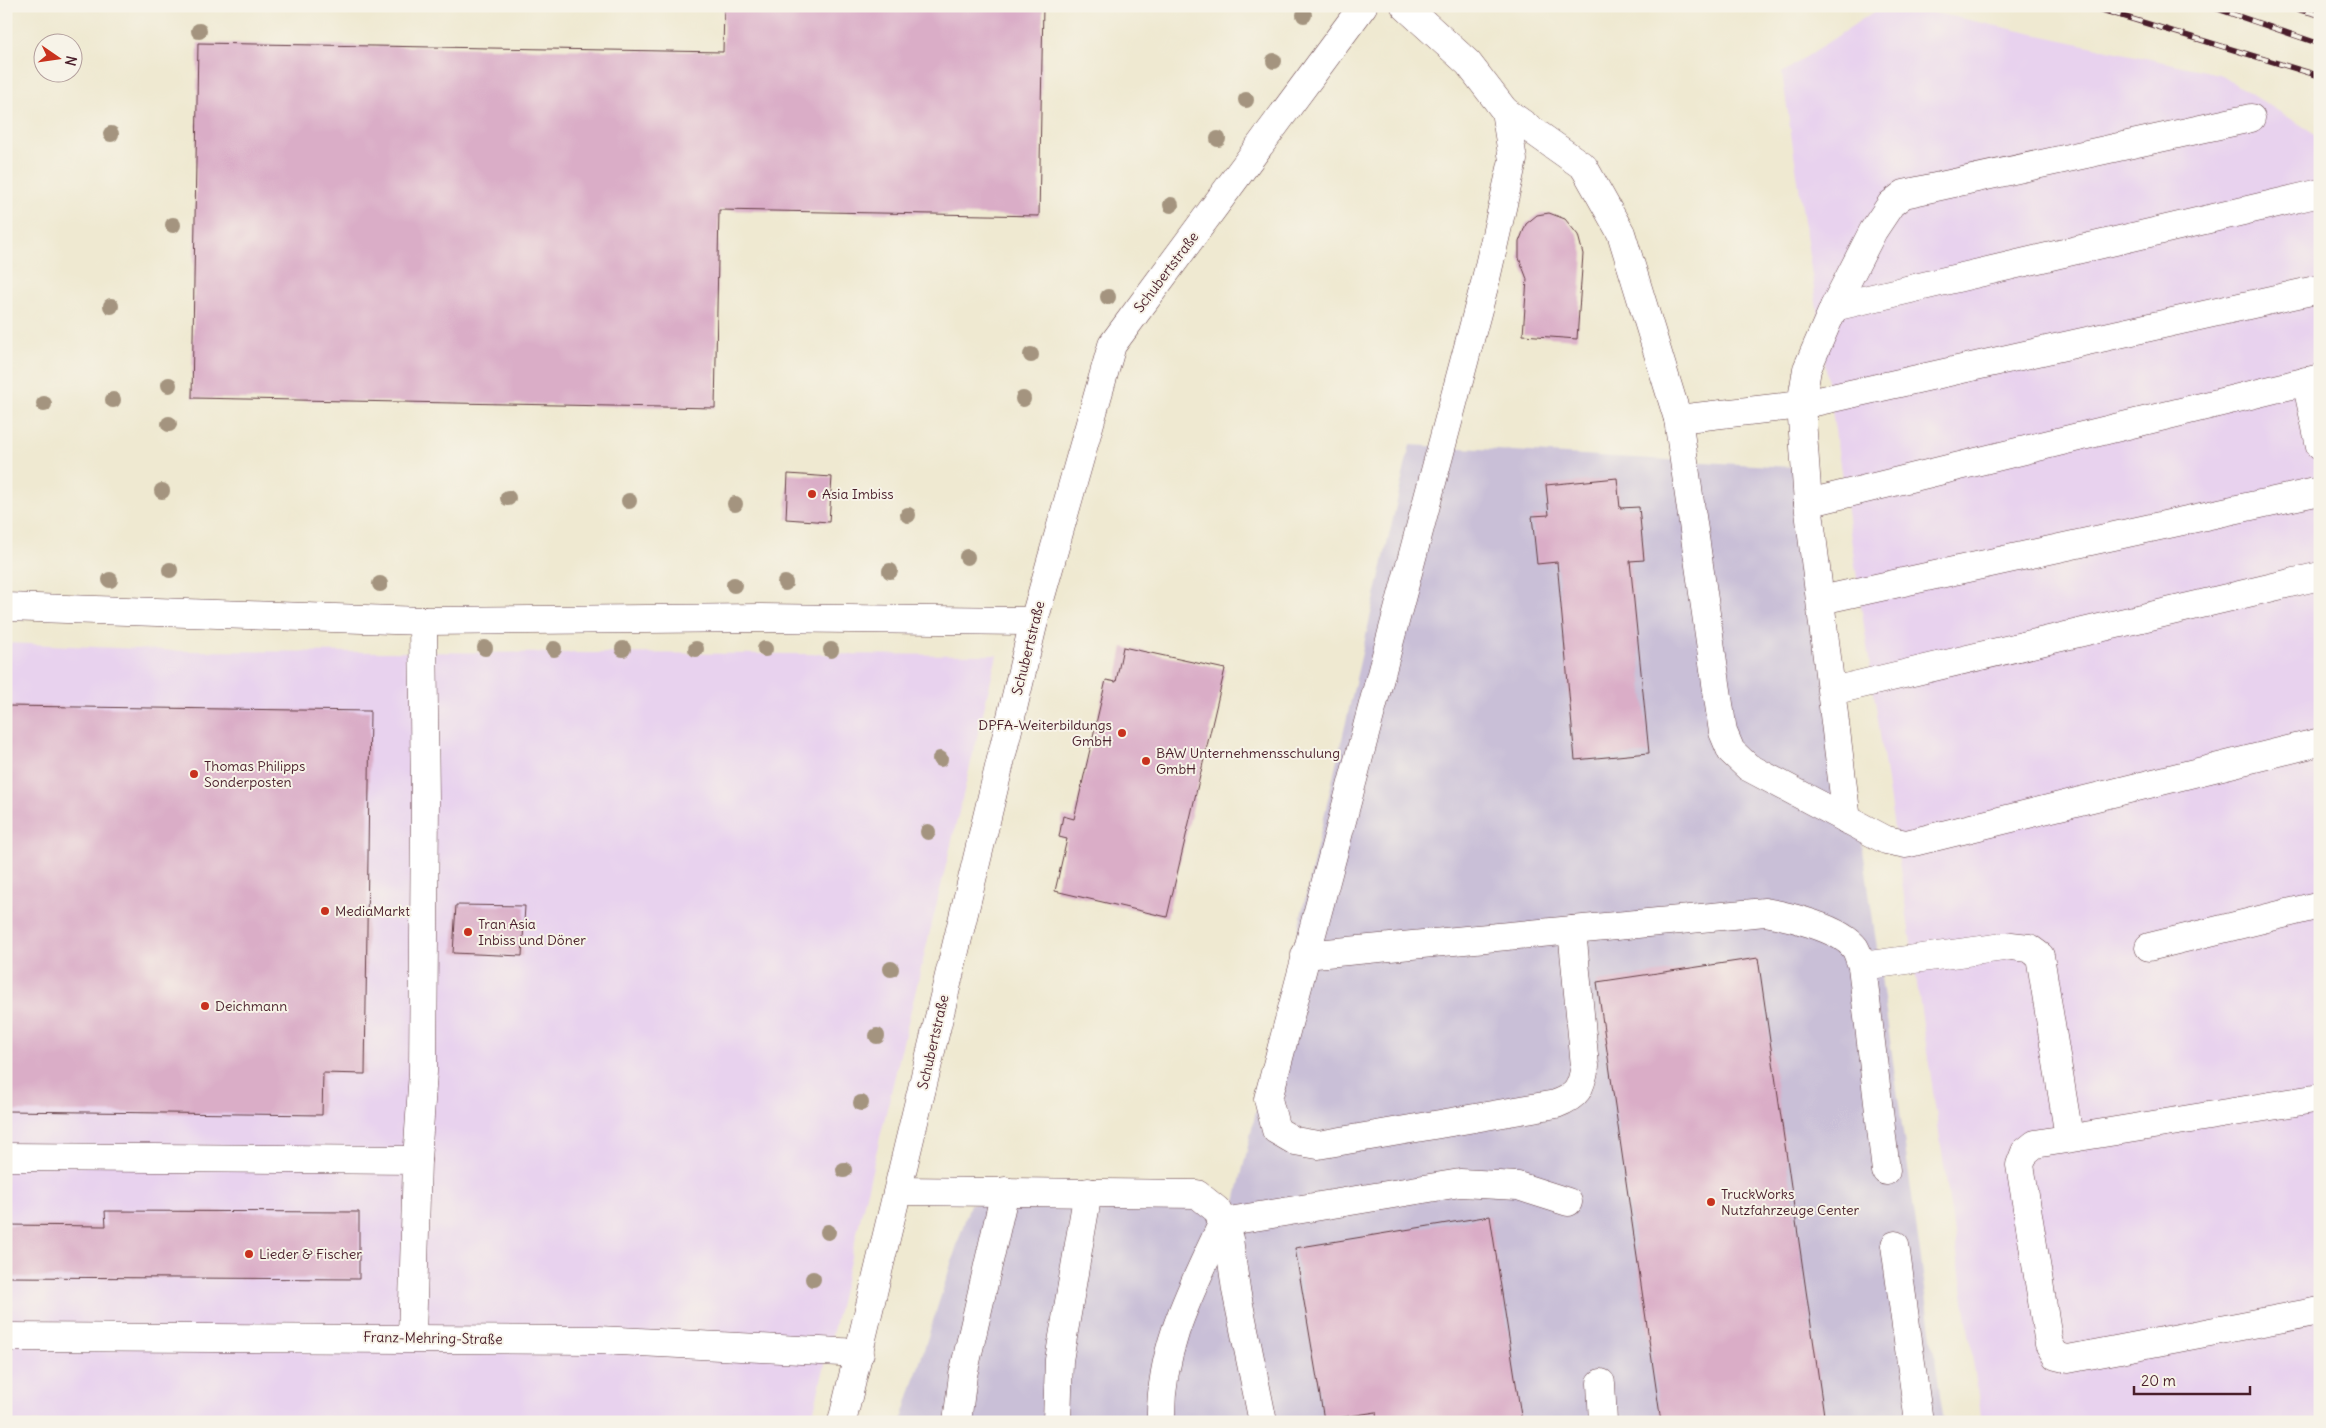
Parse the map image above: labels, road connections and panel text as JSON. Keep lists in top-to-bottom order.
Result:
{
  "streets": {
    "street": ["Schubertstraße", "Franz-Mehring-Straße"]
  },
  "crossings": [
    ["Schubertstraße", "Franz-Mehring-Straße"]
  ],
  "places": [
    "Asia Imbiss",
    "DPFA-Weiterbildungs GmbH",
    "BAW Unternehmensschulung GmbH",
    "Thomas Philipps Sonderposten",
    "MediaMarkt",
    "Tran Asia Inbiss und Döner",
    "Deichmann",
    "TruckWorks Nutzfahrzeuge Center",
    "Lieder & Fischer"
  ],
  "scale_bar": "20 m",
  "north": "right"
}
